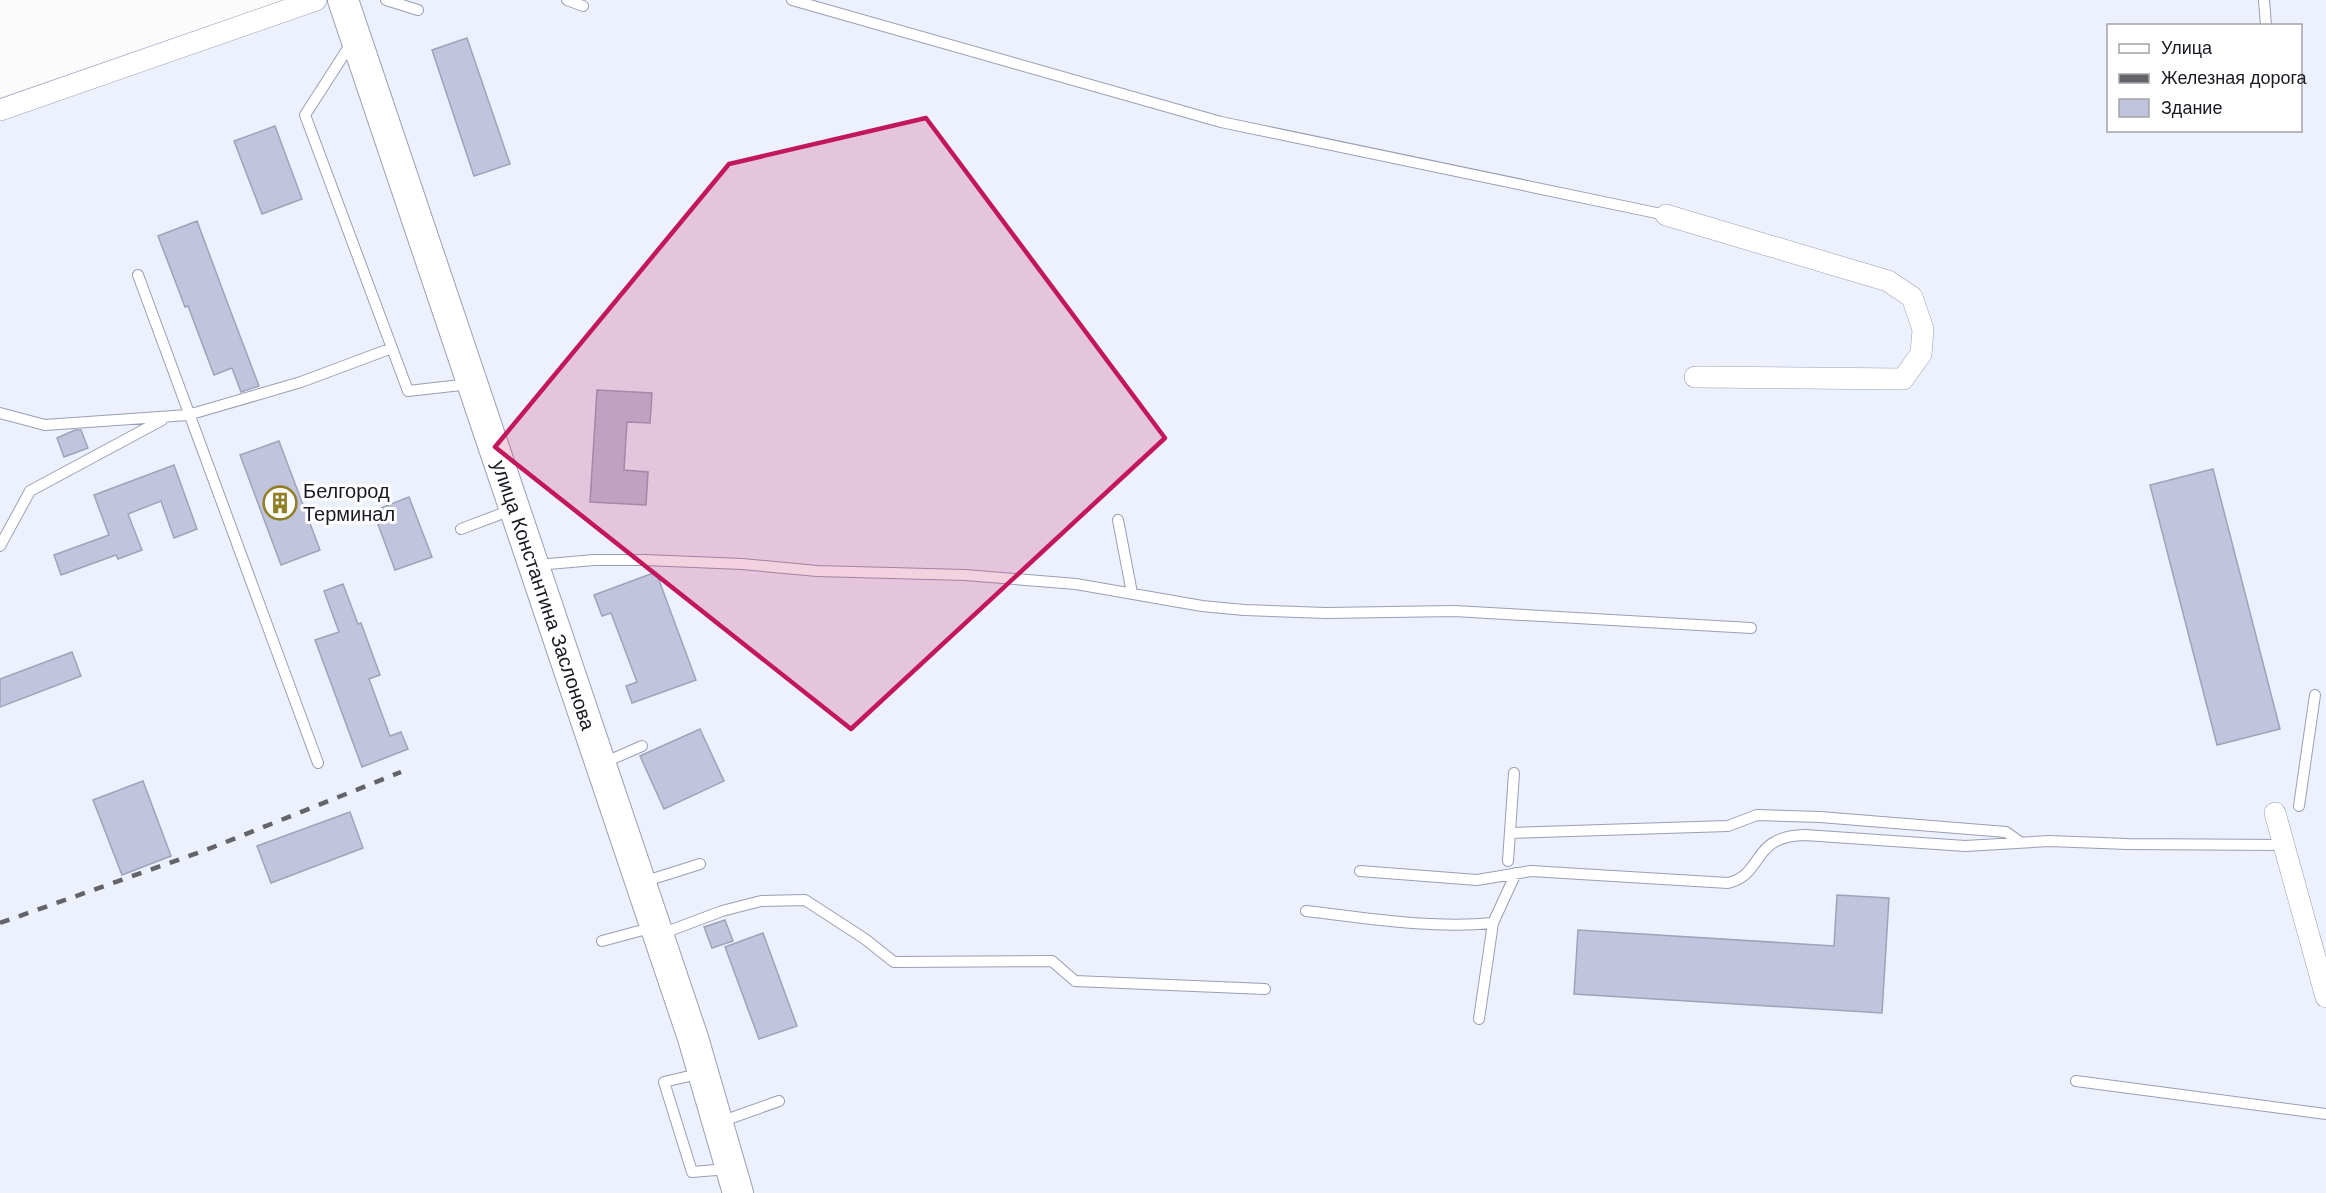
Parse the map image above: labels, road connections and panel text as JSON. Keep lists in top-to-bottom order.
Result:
{
  "streets": {
    "street": ["улица Константина Заслонова"]
  },
  "places": {
    "building": ["Белгород Терминал"]
  },
  "legend": ["Улица", "Железная дорога", "Здание"]
}
